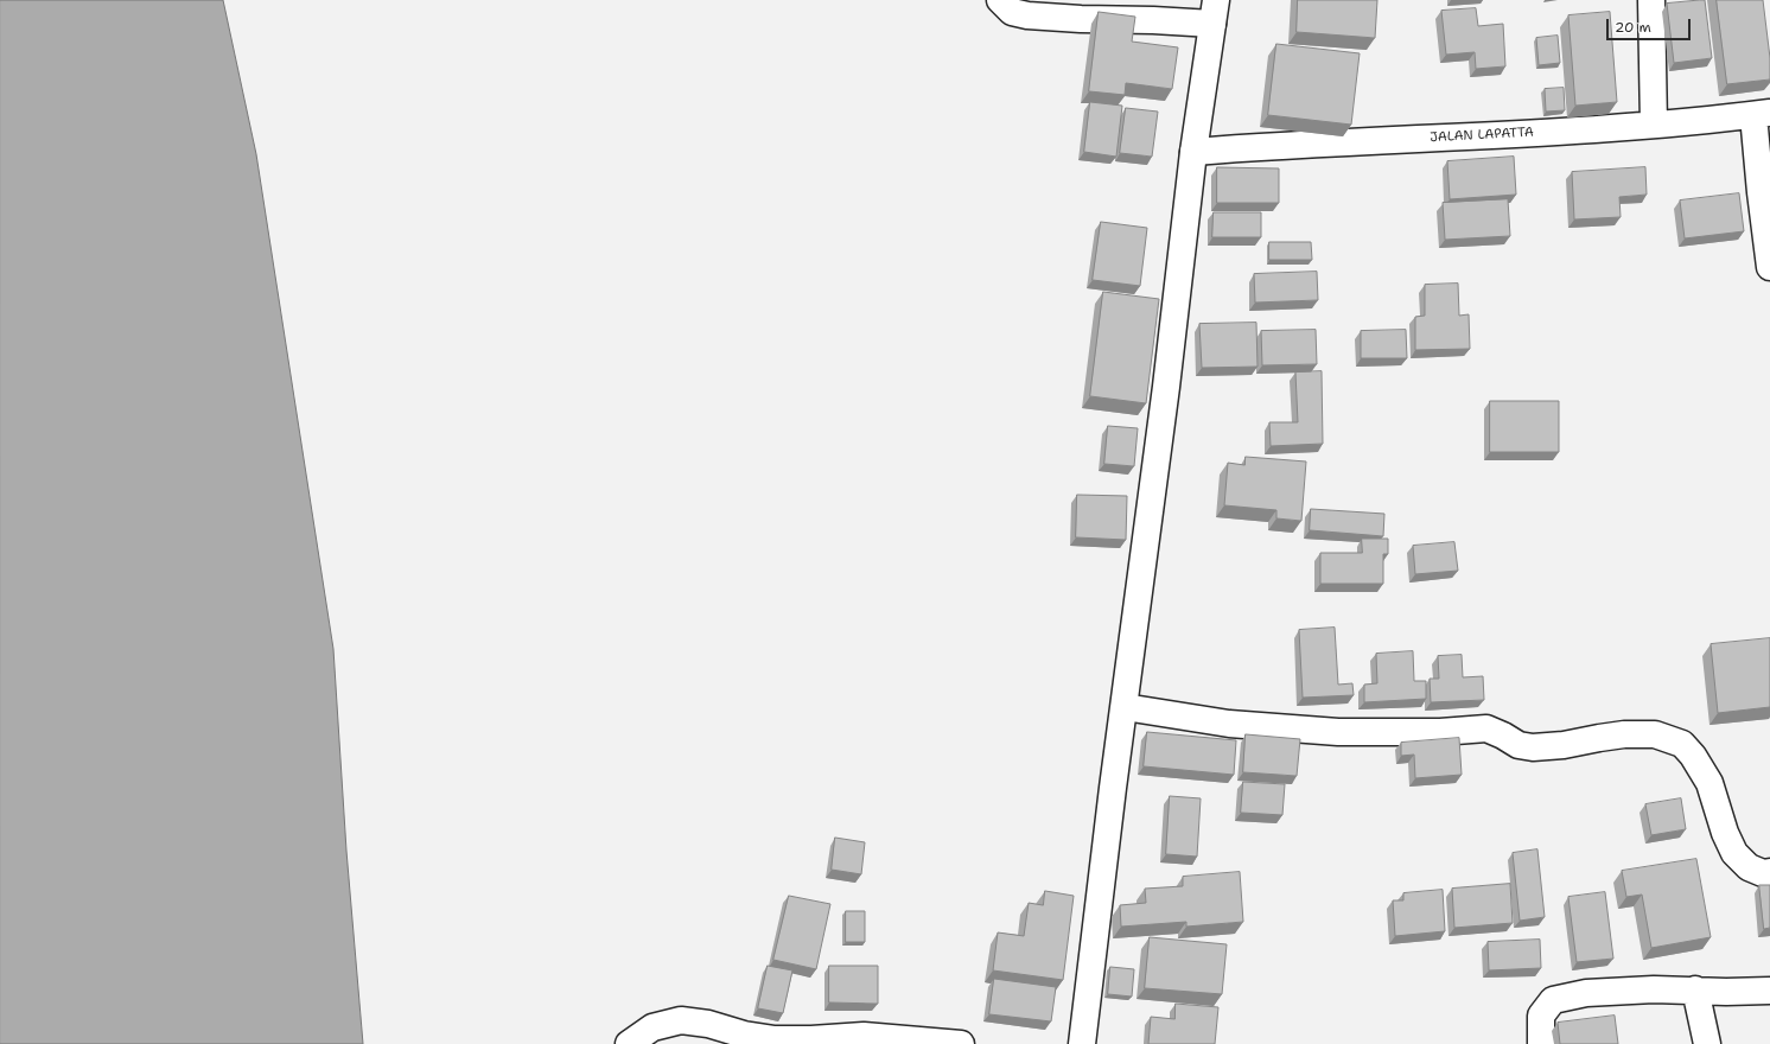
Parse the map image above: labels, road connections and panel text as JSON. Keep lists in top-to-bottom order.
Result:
{
  "streets": {
    "street": ["JALAN LAPATTA"]
  },
  "scale_bar": "20 m"
}
